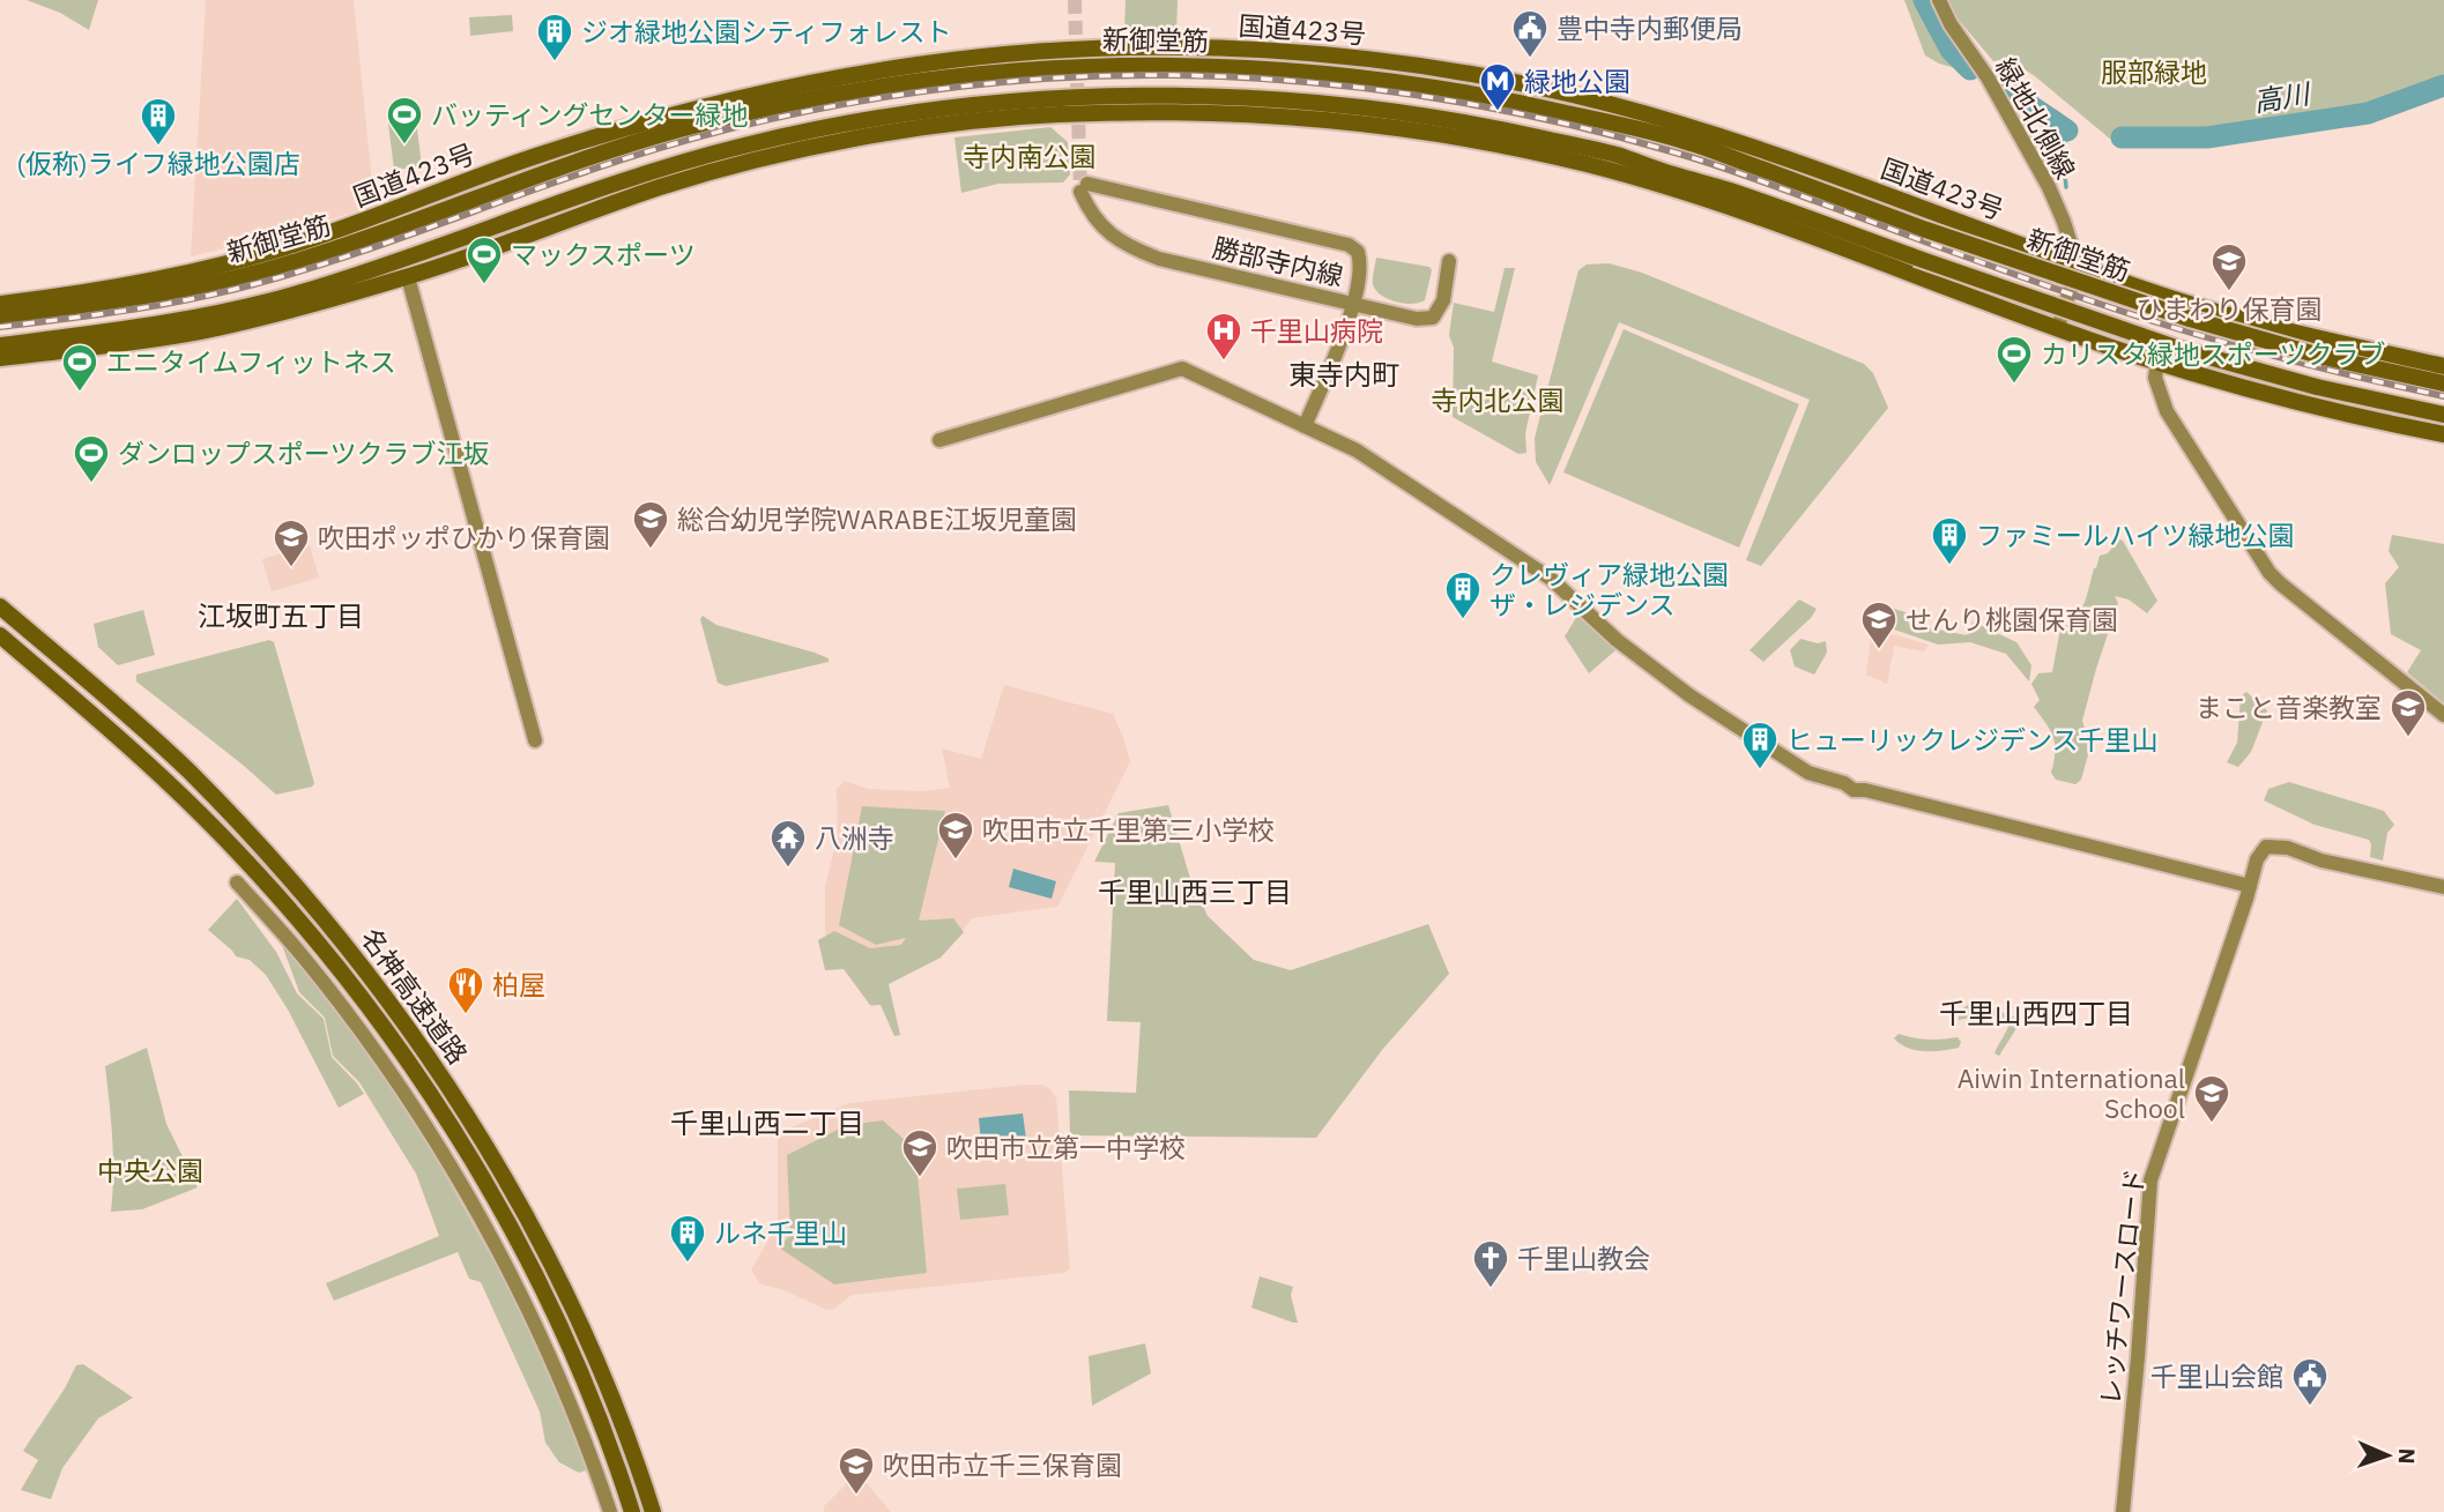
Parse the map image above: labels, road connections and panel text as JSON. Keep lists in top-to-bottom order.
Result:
{
  "streets": {
    "highway": ["国道423号", "新御堂筋", "名神高速道路"],
    "street": ["緑地北側線", "勝部寺内線", "レッチワースロード"]
  },
  "crossings": [
    ["国道423号", "緑地北側線"]
  ],
  "districts": [
    "東寺内町",
    "江坂町五丁目",
    "千里山西三丁目",
    "千里山西四丁目",
    "千里山西二丁目"
  ],
  "water": ["高川"],
  "parks": [
    "服部緑地",
    "寺内南公園",
    "寺内北公園",
    "中央公園"
  ],
  "places": {
    "public building": ["豊中寺内郵便局", "千里山会館"],
    "building": [
      "ジオ緑地公園シティフォレスト",
      "(仮称)ライフ緑地公園店",
      "ファミールハイツ緑地公園",
      "クレヴィア緑地公園 ザ・レジデンス",
      "ヒューリックレジデンス千里山",
      "ルネ千里山"
    ],
    "metro station": ["緑地公園"],
    "sports": [
      "バッティングセンター緑地",
      "マックスポーツ",
      "カリスタ緑地スポーツクラブ",
      "エニタイムフィットネス",
      "ダンロップスポーツクラブ江坂"
    ],
    "school or university": [
      "ひまわり保育園",
      "総合幼児学院WARABE江坂児童園",
      "吹田ポッポひかり保育園",
      "せんり桃園保育園",
      "まこと音楽教室",
      "吹田市立千里第三小学校",
      "Aiwin International School",
      "吹田市立第一中学校",
      "吹田市立千三保育園"
    ],
    "hospital": ["千里山病院"],
    "temple": ["八洲寺"],
    "restaurant": ["柏屋"],
    "church": ["千里山教会"]
  },
  "north": "right"
}
